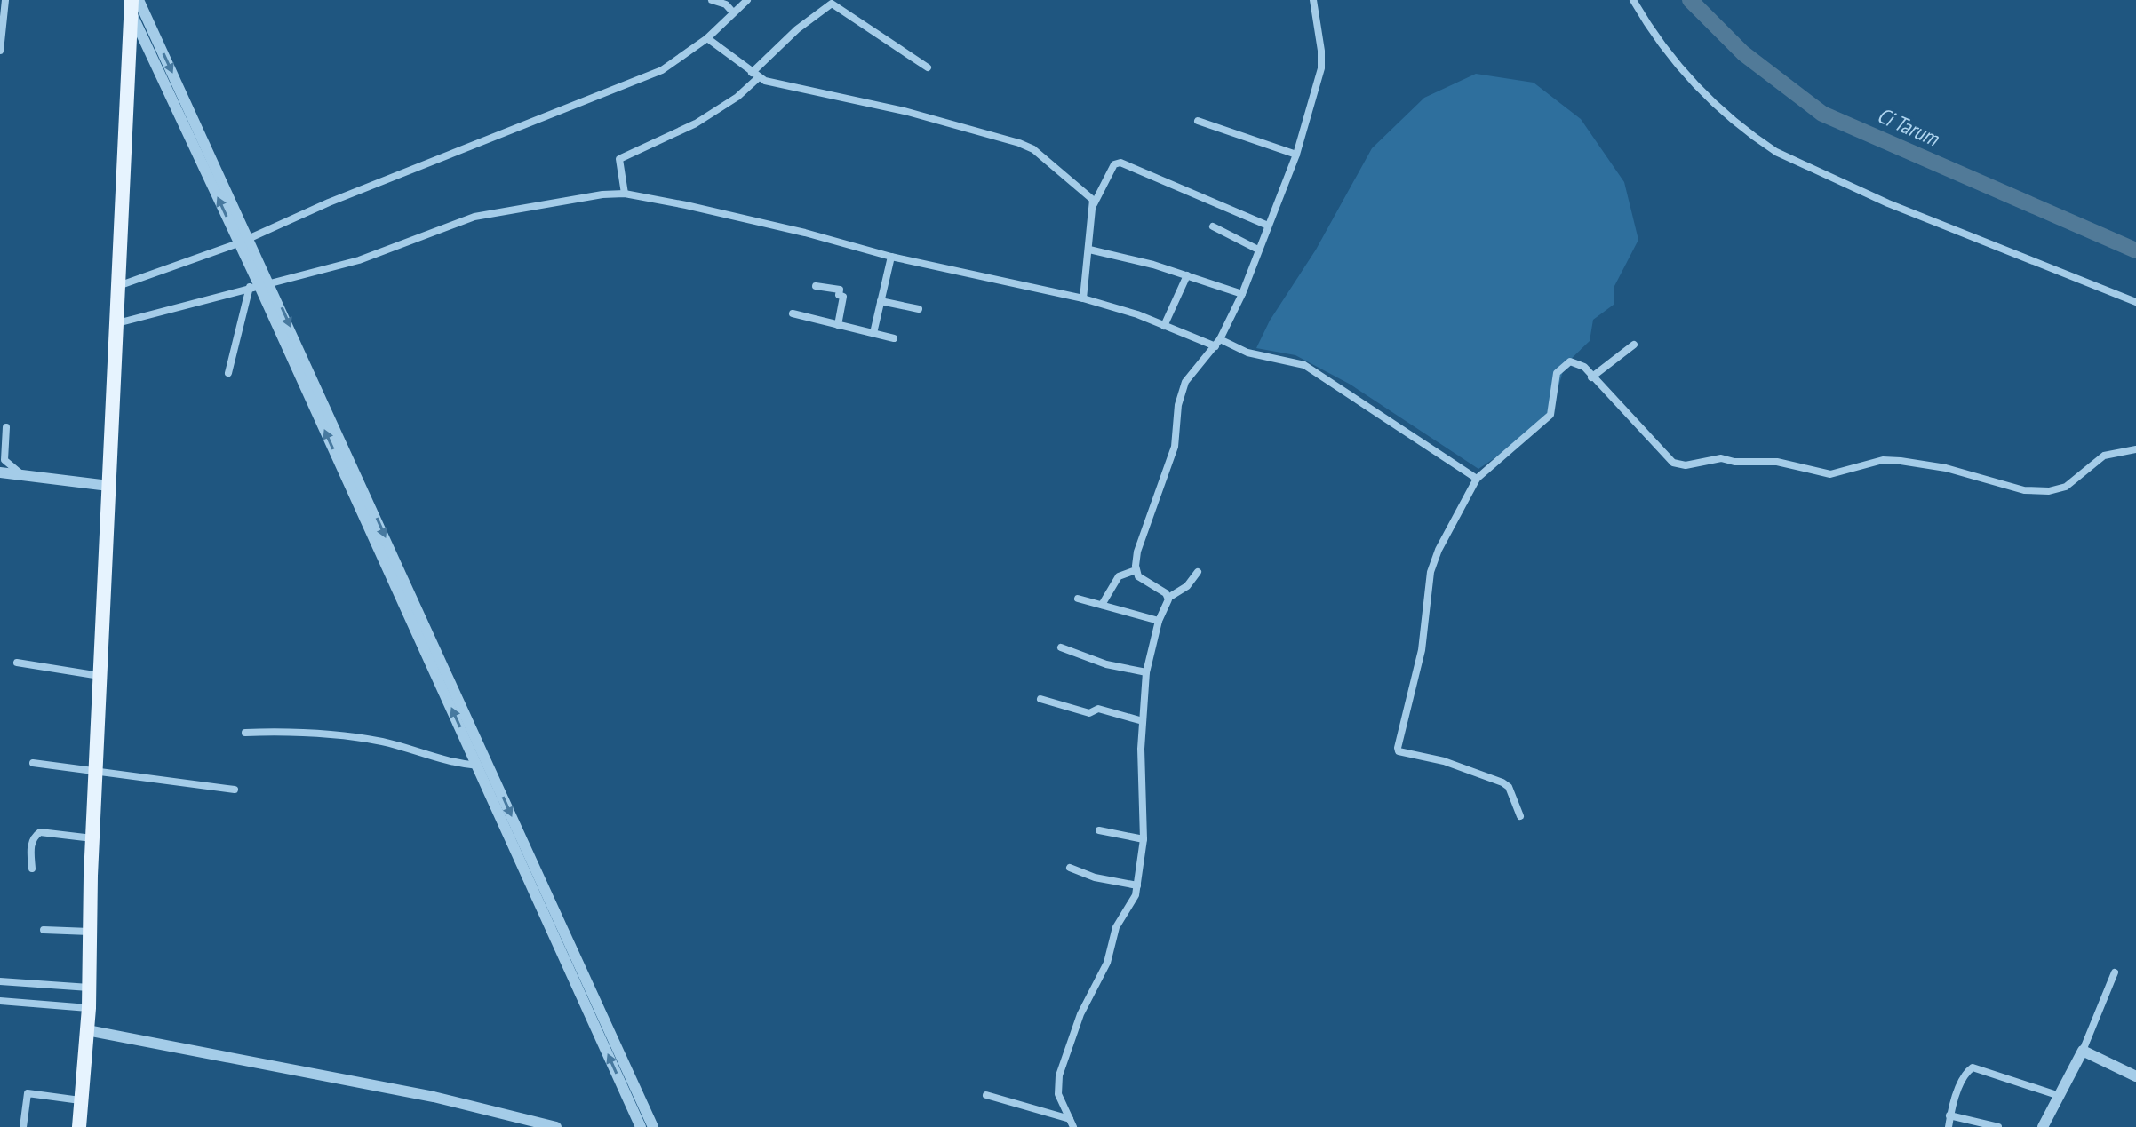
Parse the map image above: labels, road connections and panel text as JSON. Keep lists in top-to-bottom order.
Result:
{
  "water": ["Ci Tarum"]
}
